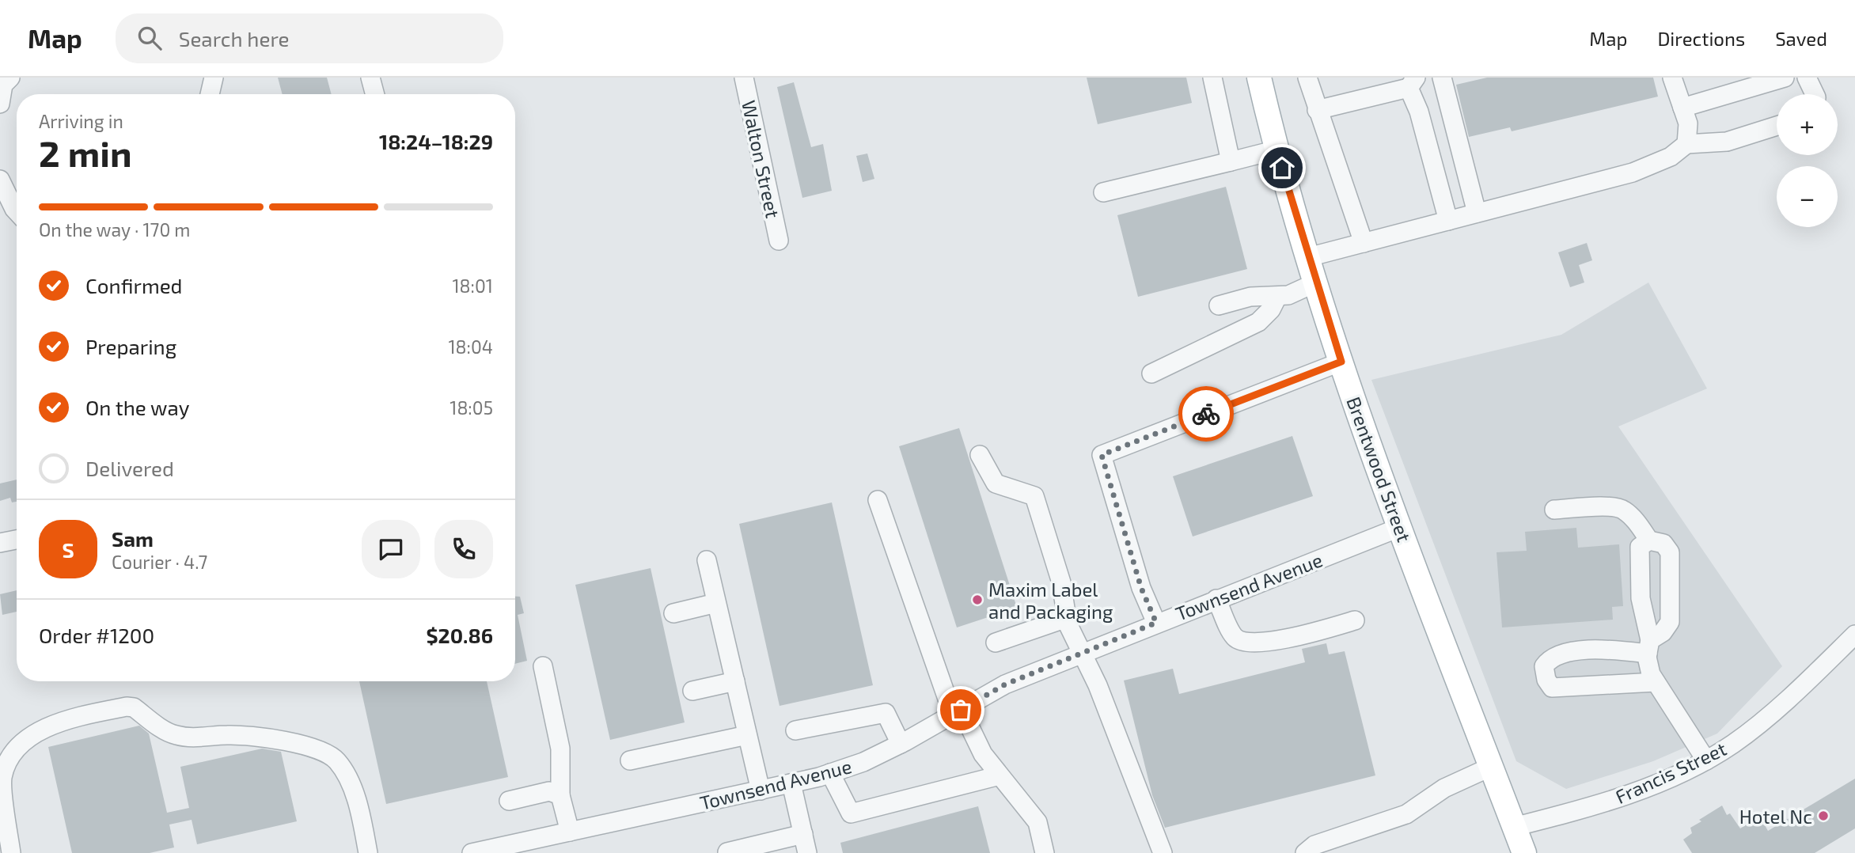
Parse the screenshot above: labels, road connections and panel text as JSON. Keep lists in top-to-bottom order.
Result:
{
  "streets": {
    "main road": ["Brentwood Street"],
    "street": ["Walton Street", "Townsend Avenue", "Francis Street"]
  },
  "crossings": [
    ["Brentwood Street", "Townsend Avenue"],
    ["Brentwood Street", "Francis Street"]
  ],
  "places": ["Maxim Label and Packaging", "Hotel Nc"],
  "page": {
    "header": "Map",
    "search": "Search here",
    "nav": ["Map", "Directions", "Saved"],
    "map_buttons": ["+", "−"],
    "heading": ["2 min", "Arriving in", "18:24–18:29"],
    "panel": [
      "Sam",
      "Courier · 4.7",
      "Order #1200",
      "$20.86"
    ],
    "bar": "On the way · 170 m",
    "list": [
      ["Confirmed", "18:01"],
      ["Preparing", "18:04"],
      ["On the way", "18:05"],
      "Delivered"
    ],
    "round": "S"
  }
}
